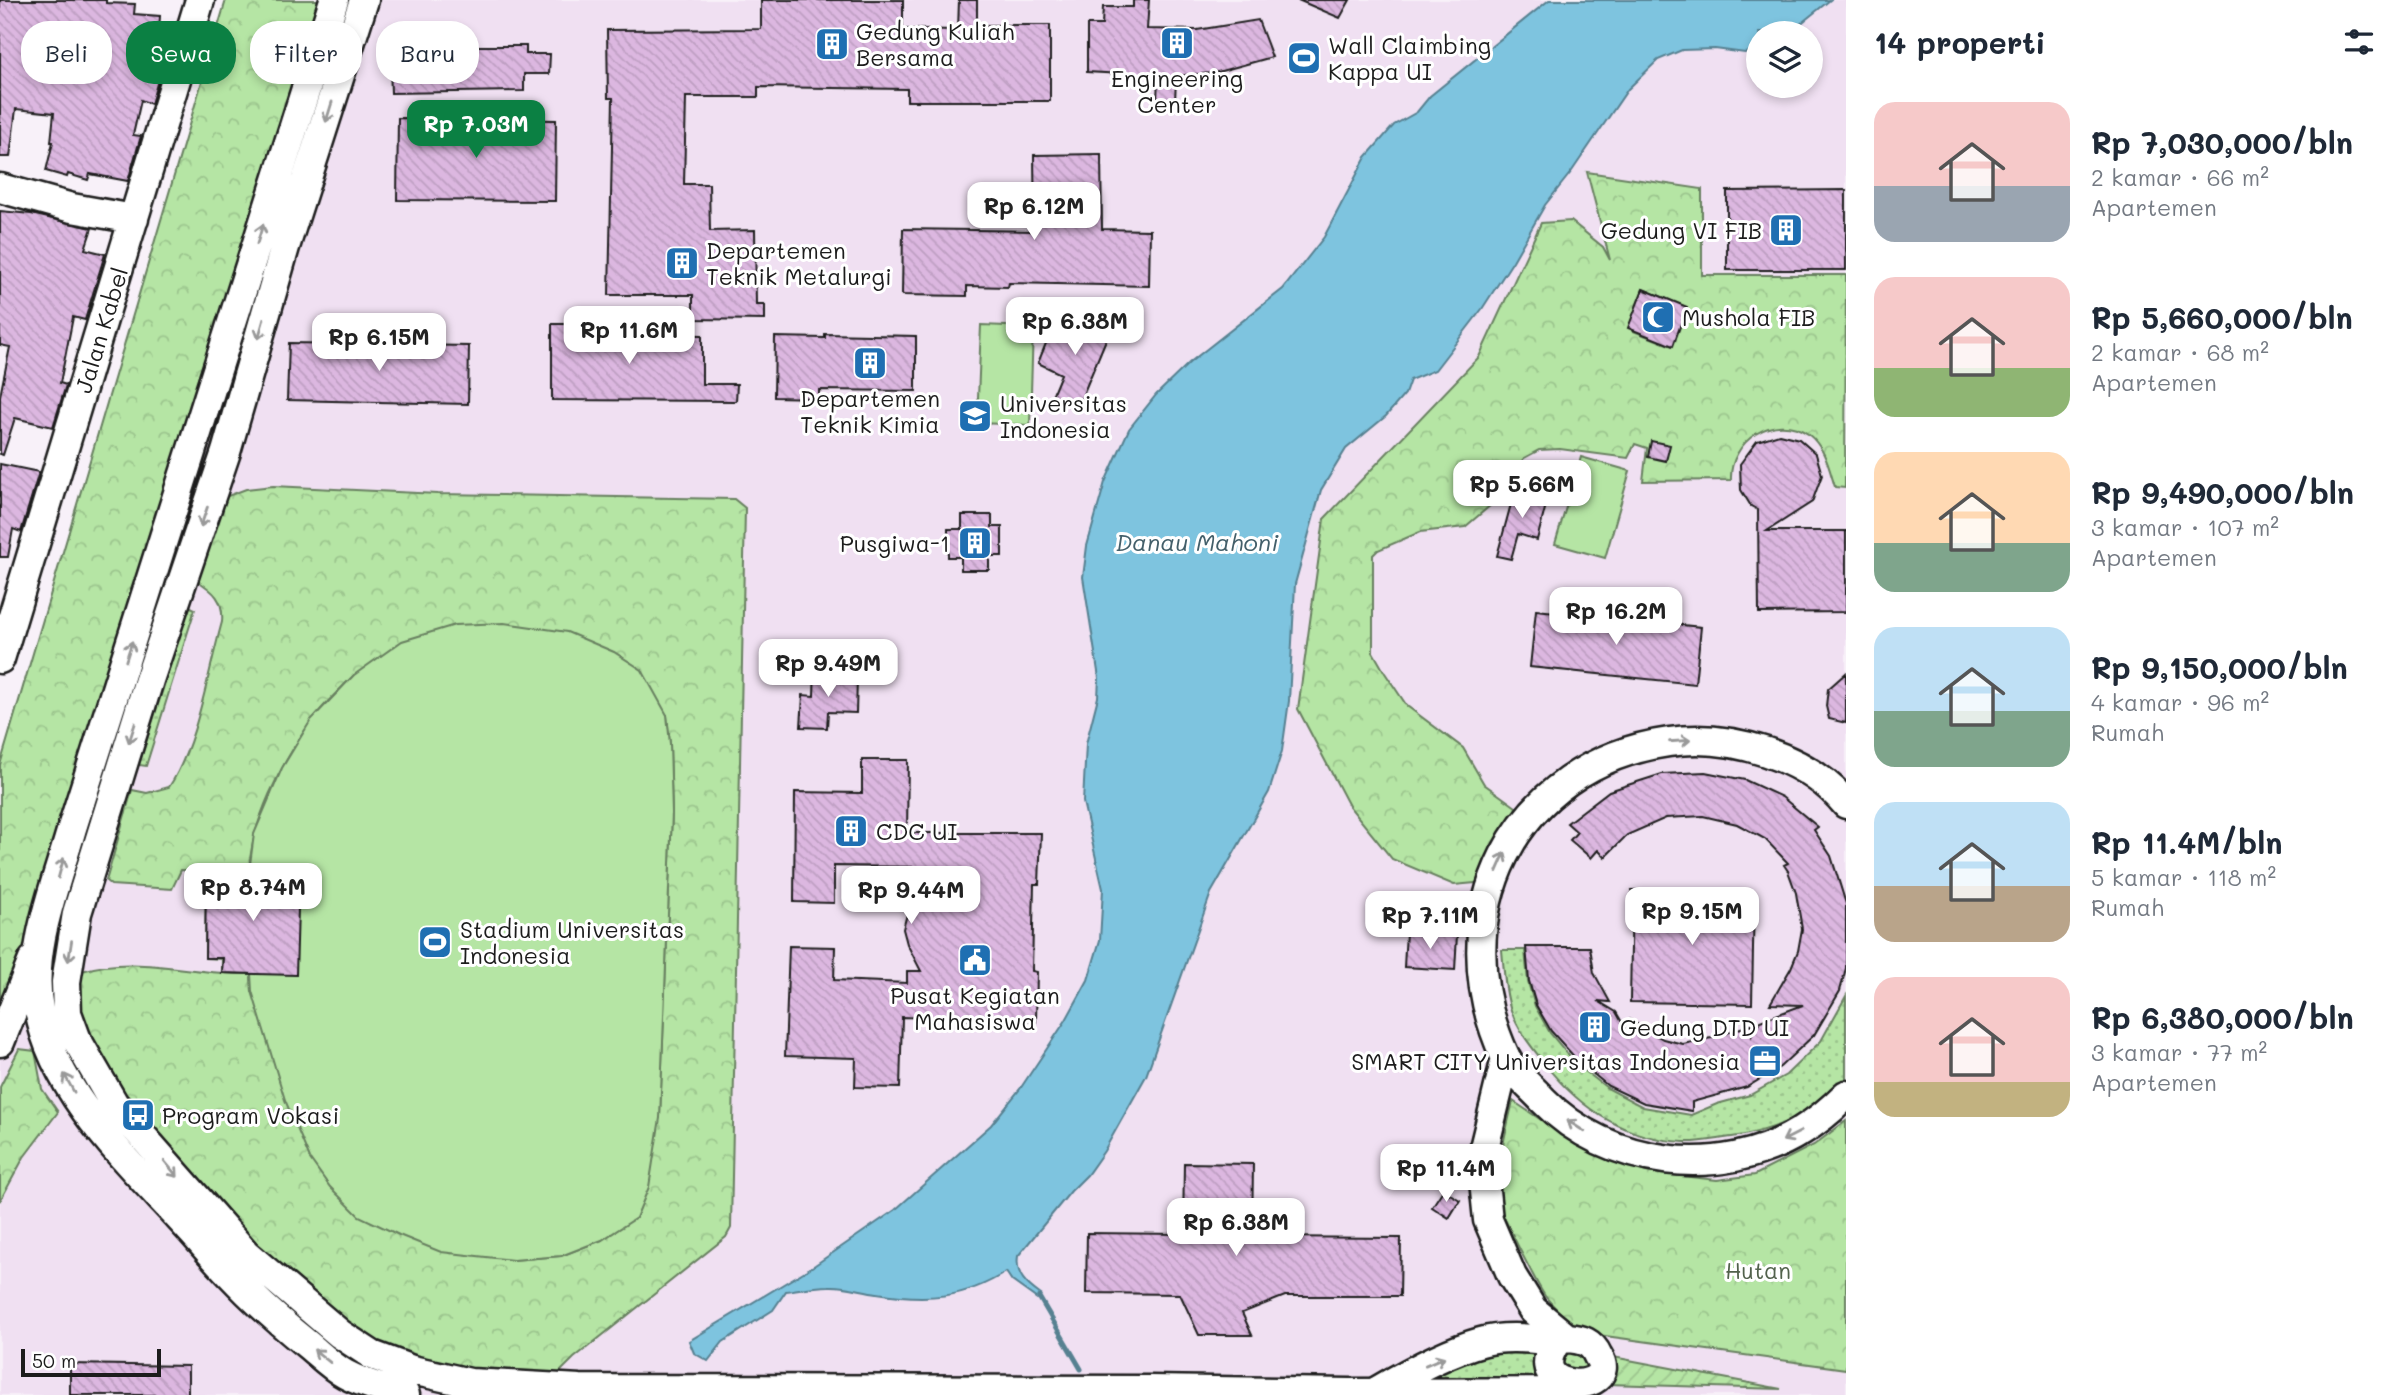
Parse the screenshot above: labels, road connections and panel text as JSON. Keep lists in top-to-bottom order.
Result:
{
  "streets": {
    "street": ["Jalan Kabel"]
  },
  "water": ["Danau Mahoni"],
  "parks": ["Hutan"],
  "places": {
    "building": [
      "Engineering Center",
      "Gedung Kuliah Bersama",
      "Gedung VI FIB",
      "Departemen Teknik Metalurgi",
      "Departemen Teknik Kimia",
      "Pusgiwa-1",
      "CDC UI",
      "Gedung DTD UI"
    ],
    "sports": ["Wall Claimbing Kappa UI", "Stadium Universitas Indonesia"],
    "mosque": ["Mushola FIB"],
    "school or university": ["Universitas Indonesia"],
    "public building": ["Pusat Kegiatan Mahasiswa"],
    "office": ["SMART CITY Universitas Indonesia"],
    "bus stop": ["Program Vokasi"]
  },
  "scale_bar": "50 m",
  "page": {
    "heading": "14 properti",
    "chip": [
      "Beli",
      "Sewa",
      "Filter",
      "Baru"
    ],
    "list": [
      {
        "name": "Rp 7,030,000/bln",
        "note": "2 kamar · 66 m² · Apartemen"
      },
      {
        "name": "Rp 5,660,000/bln",
        "note": "2 kamar · 68 m² · Apartemen"
      },
      {
        "name": "Rp 9,490,000/bln",
        "note": "3 kamar · 107 m² · Apartemen"
      },
      {
        "name": "Rp 9,150,000/bln",
        "note": "4 kamar · 96 m² · Rumah"
      },
      {
        "name": "Rp 11.4M/bln",
        "note": "5 kamar · 118 m² · Rumah"
      },
      {
        "name": "Rp 6,380,000/bln",
        "note": "3 kamar · 77 m² · Apartemen"
      }
    ],
    "price": [
      "Rp 7.03M",
      "Rp 6.12M",
      "Rp 6.38M",
      "Rp 11.6M",
      "Rp 6.15M",
      "Rp 5.66M",
      "Rp 16.2M",
      "Rp 9.49M",
      "Rp 8.74M",
      "Rp 9.44M",
      "Rp 9.15M",
      "Rp 7.11M",
      "Rp 11.4M",
      "Rp 6.38M"
    ],
    "scale": "50 m"
  }
}
